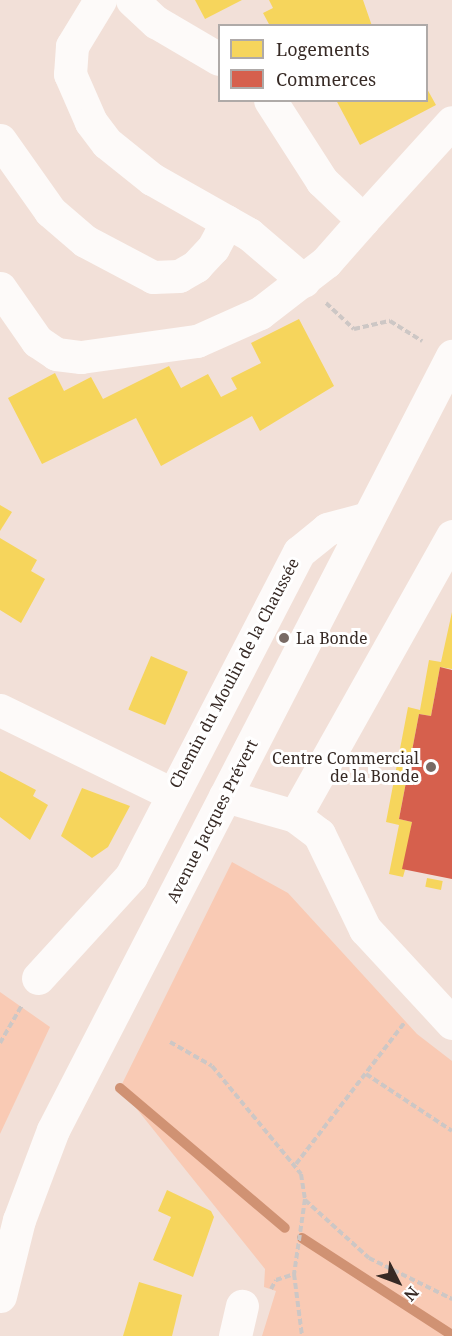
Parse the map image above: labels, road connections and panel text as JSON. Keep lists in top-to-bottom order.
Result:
{
  "streets": {
    "street": ["Chemin du Moulin de la Chaussée", "Avenue Jacques Prévert"]
  },
  "crossings": [
    ["Chemin du Moulin de la Chaussée", "Avenue Jacques Prévert"]
  ],
  "places": ["La Bonde", "Centre Commercial de la Bonde"],
  "legend": ["Logements", "Commerces"],
  "north": "bottom right"
}
